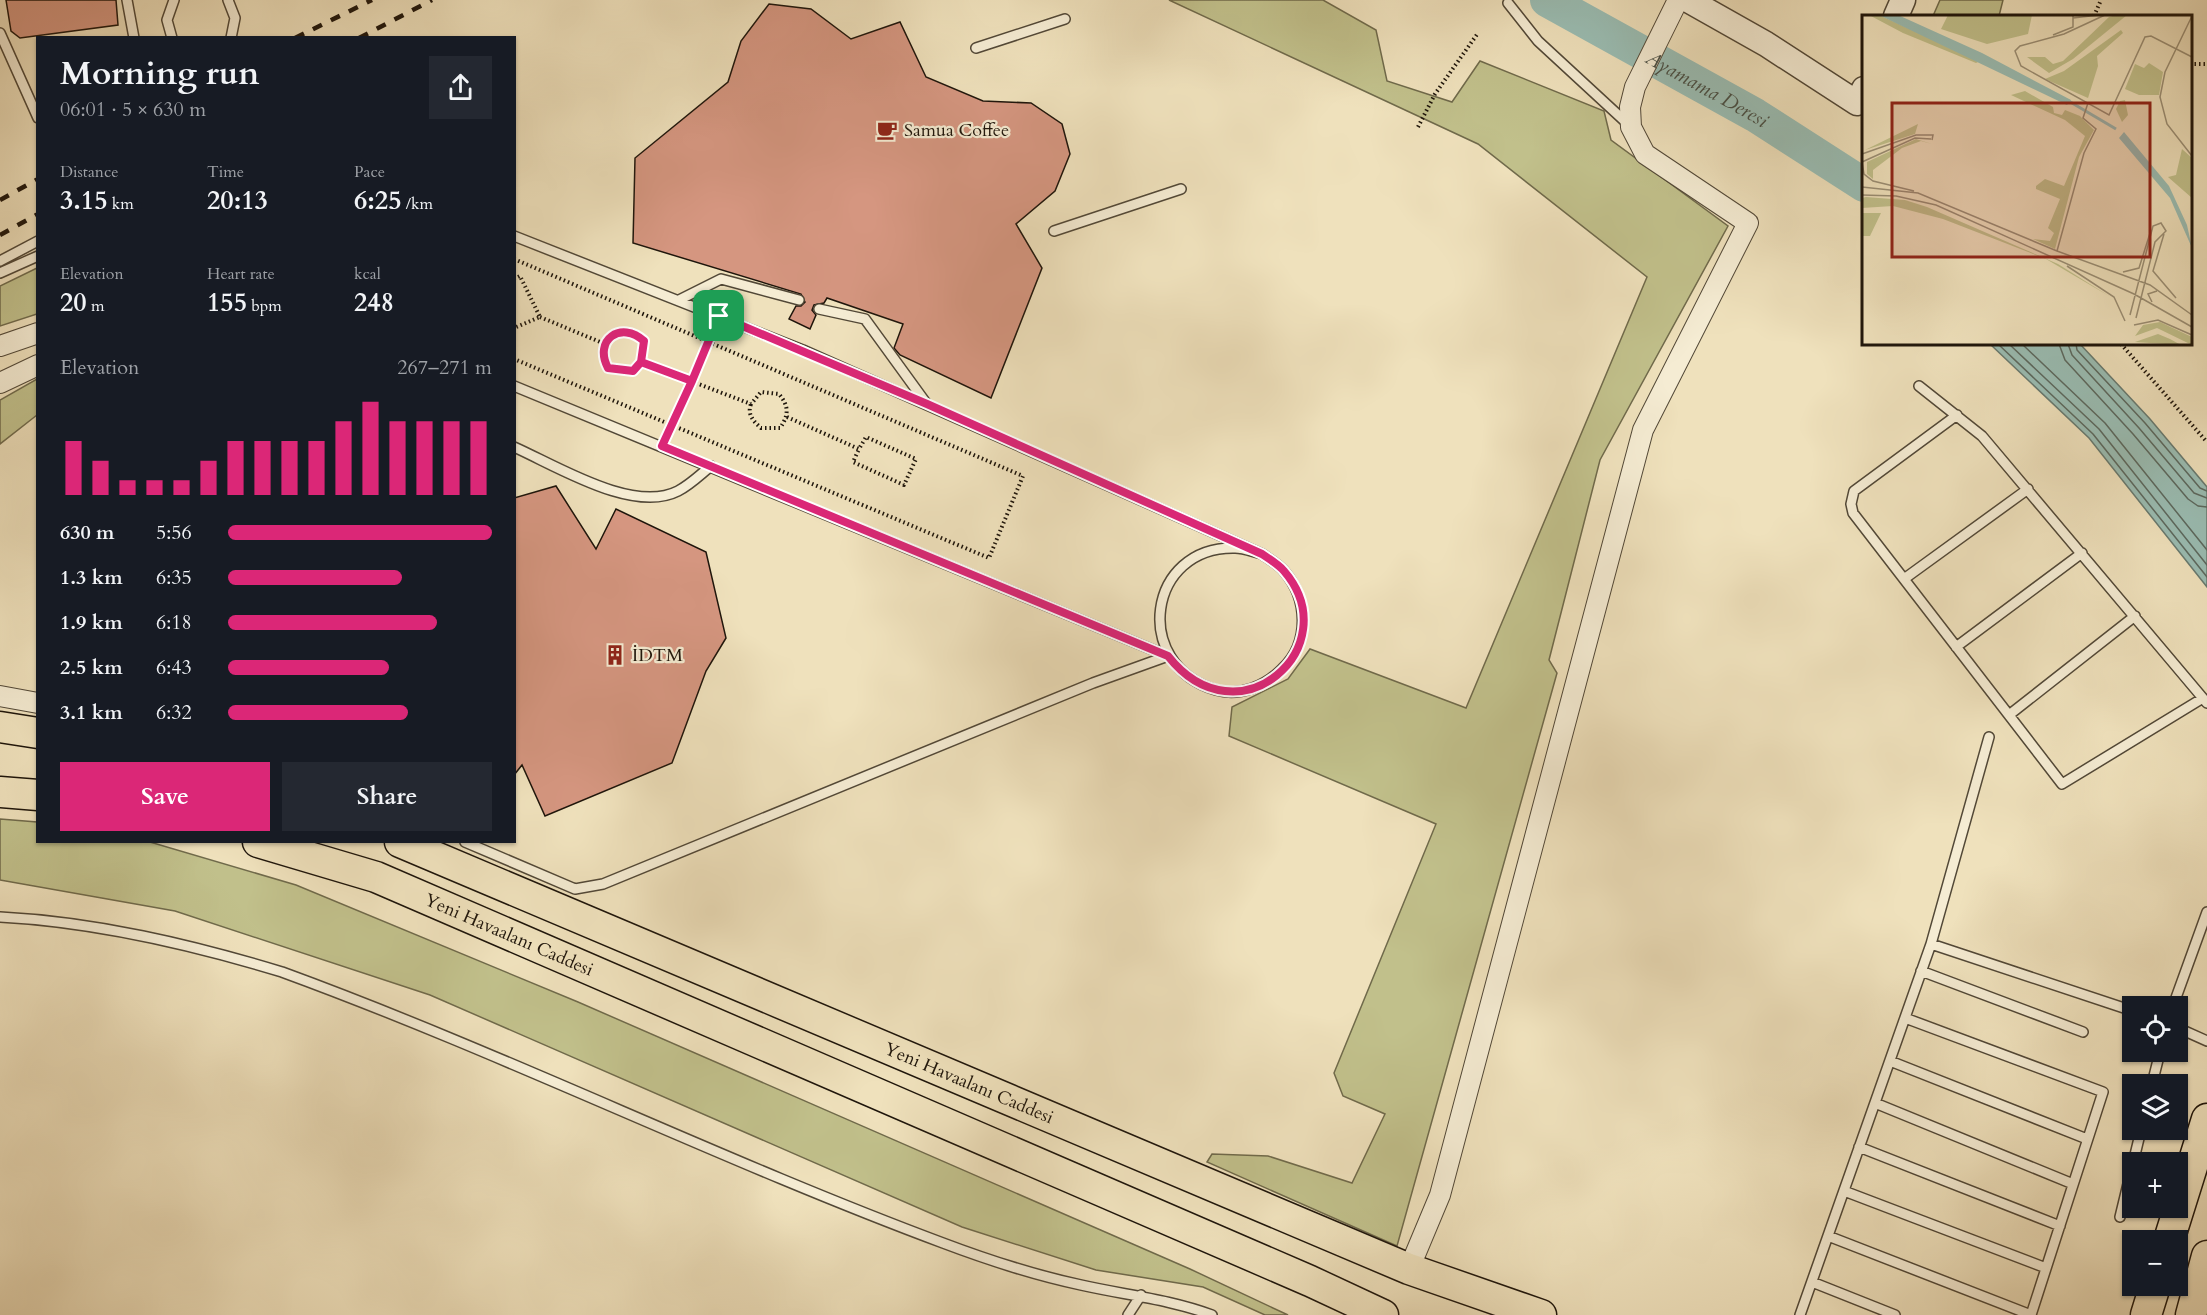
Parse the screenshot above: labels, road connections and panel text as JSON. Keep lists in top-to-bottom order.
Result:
{
  "streets": {
    "main road": ["Yeni Havaalanı Caddesi"]
  },
  "water": ["Ayamama Deresi"],
  "places": {
    "cafe": ["Samua Coffee"],
    "building": ["İDTM"]
  },
  "page": {
    "heading": ["Morning run", "06:01 · 5 × 630 m"],
    "stats": [
      ["Distance", "3.15 km"],
      ["Time", "20:13"],
      ["Pace", "6:25 /km"],
      ["Elevation", "20 m"],
      ["Heart rate", "155 bpm"],
      ["kcal", "248"]
    ],
    "chart": ["Elevation", "267–271 m"],
    "list": [
      {
        "name": "630 m",
        "note": "5:56"
      },
      {
        "name": "1.3 km",
        "note": "6:35"
      },
      {
        "name": "1.9 km",
        "note": "6:18"
      },
      {
        "name": "2.5 km",
        "note": "6:43"
      },
      {
        "name": "3.1 km",
        "note": "6:32"
      }
    ],
    "buttons": ["Save", "Share"],
    "map_buttons": ["+", "−"]
  }
}
